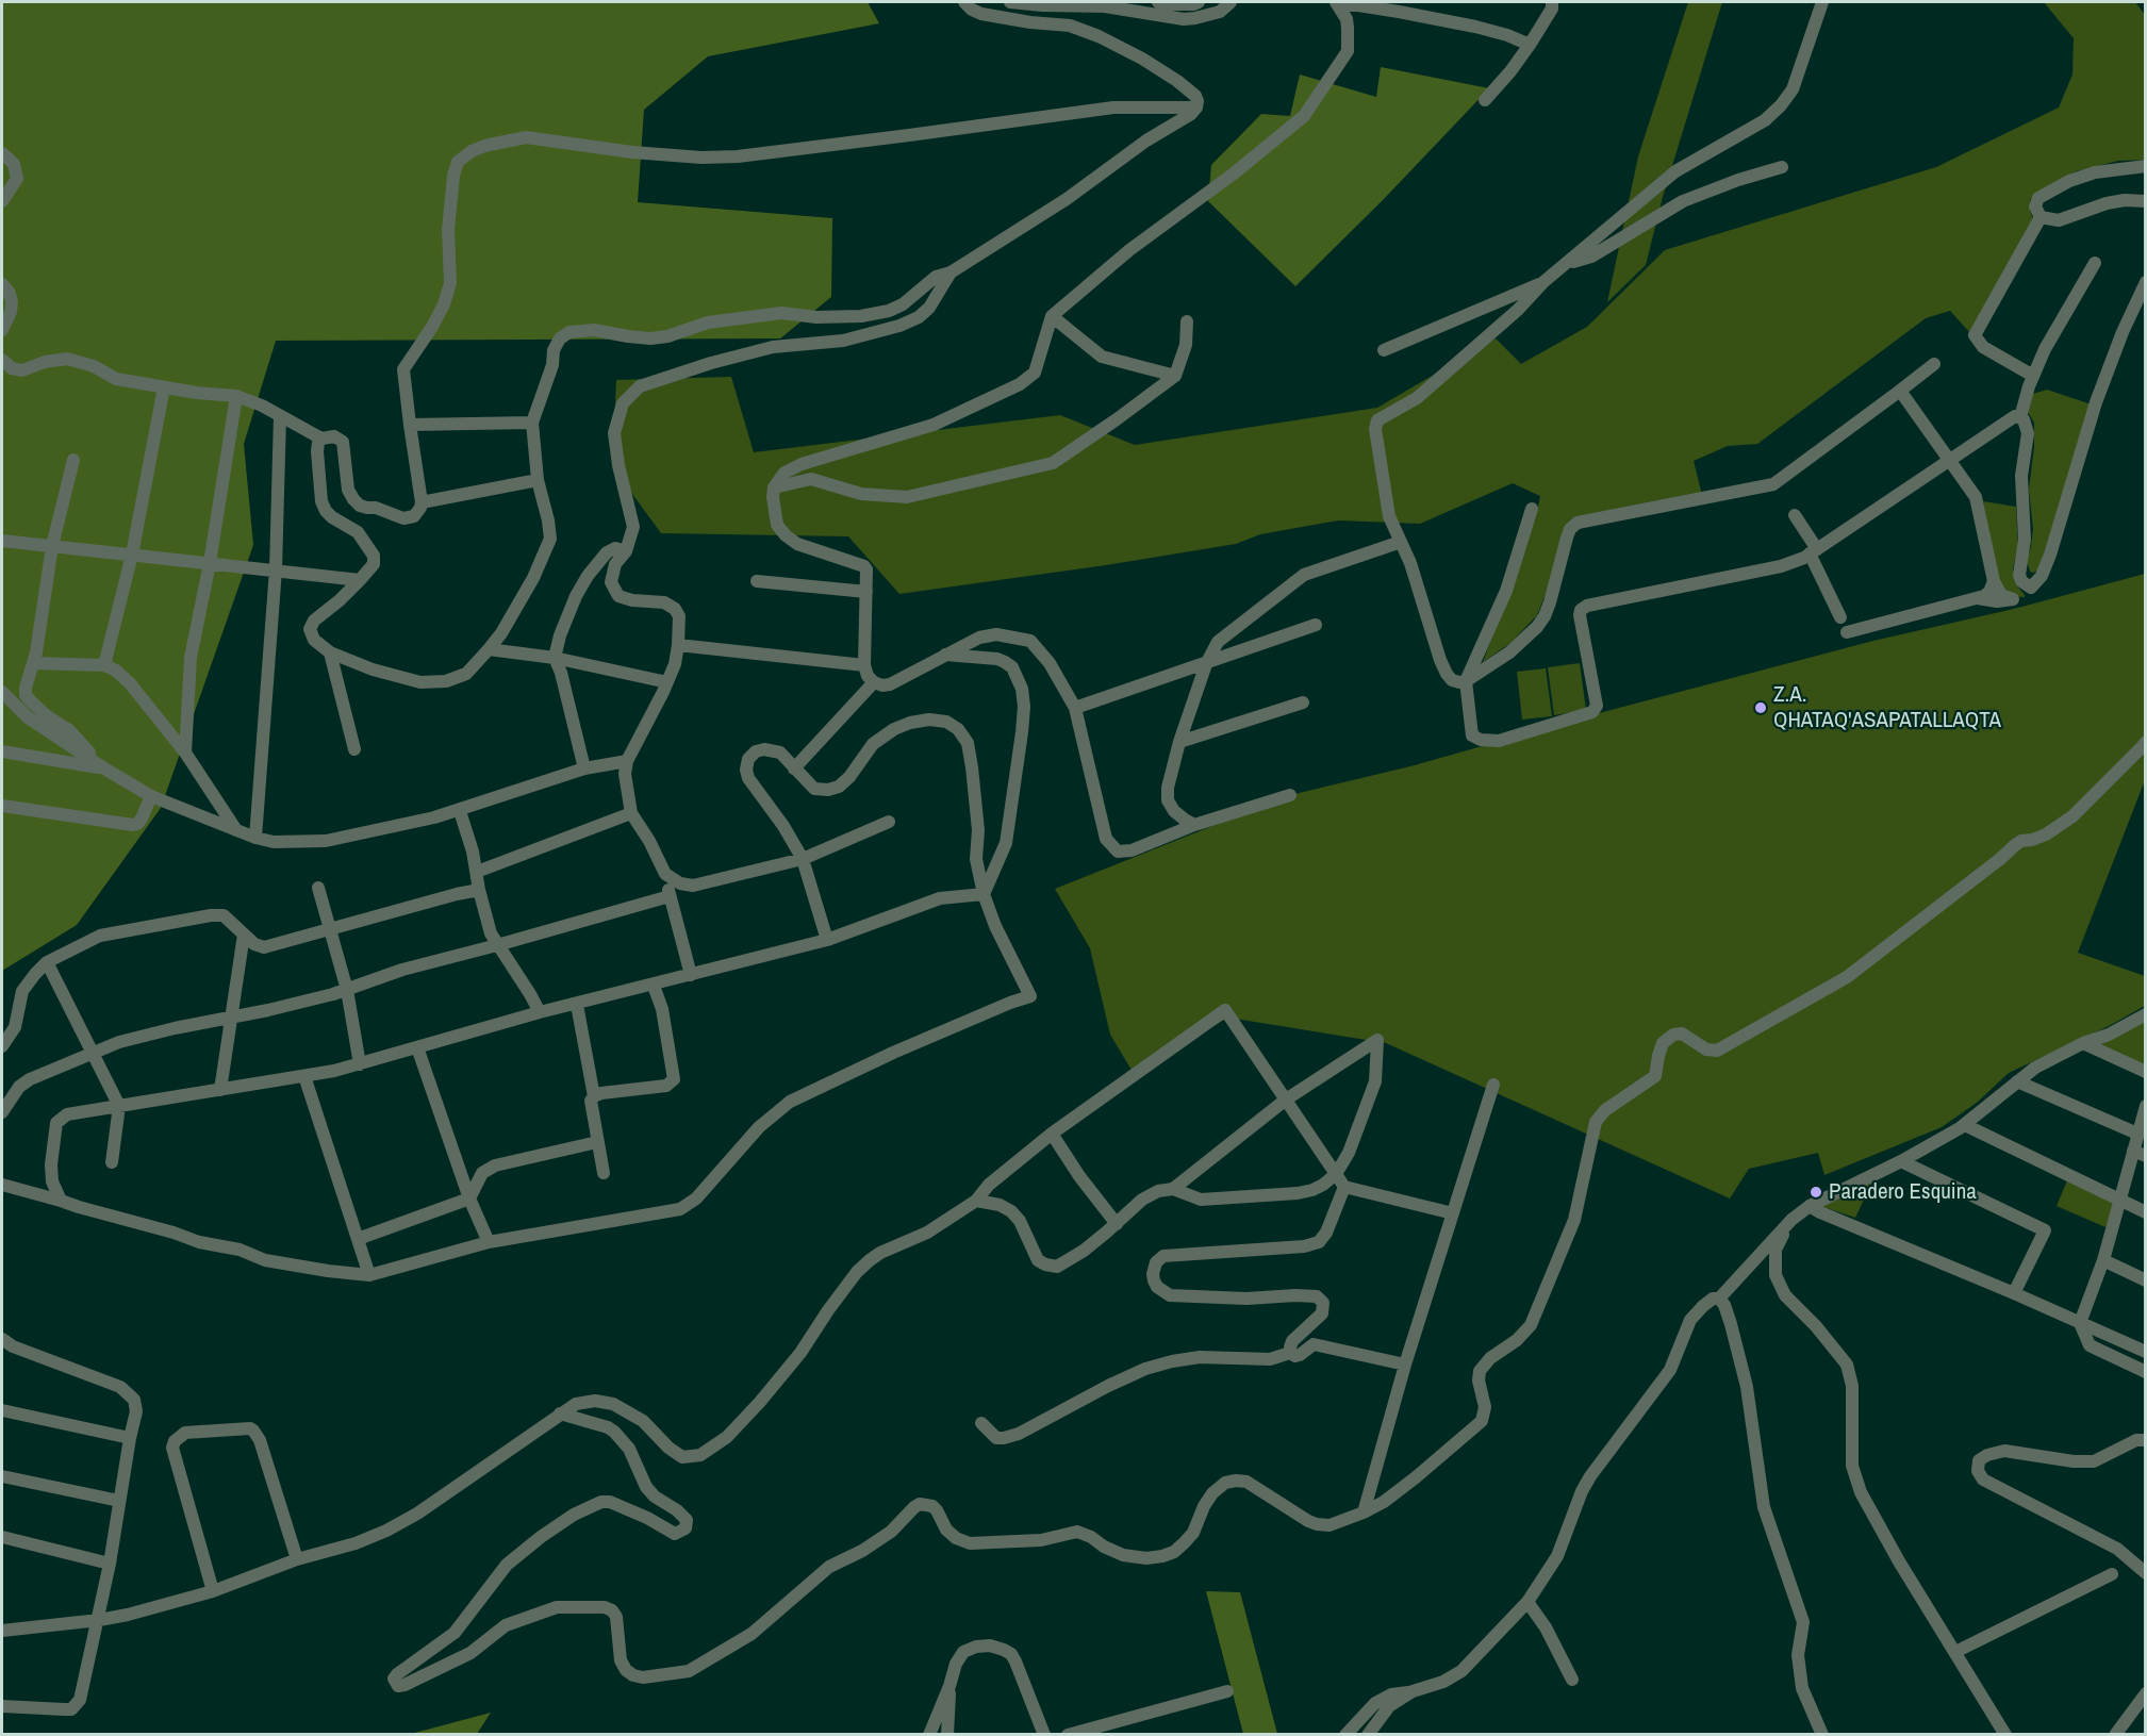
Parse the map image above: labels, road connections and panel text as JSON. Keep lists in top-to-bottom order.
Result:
{
  "places": ["Z.A. QHATAQ'ASAPATALLAQTA", "Paradero Esquina"]
}
